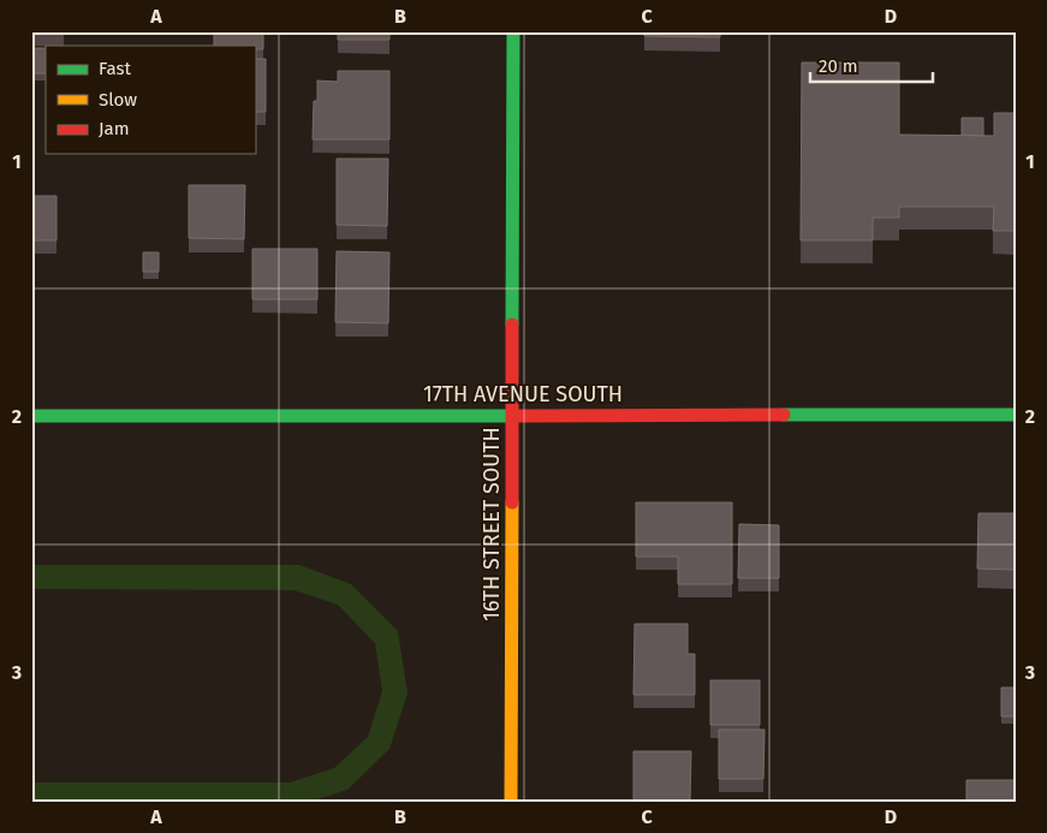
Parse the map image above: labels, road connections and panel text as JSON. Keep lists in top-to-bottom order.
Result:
{
  "streets": {
    "street": ["17TH AVENUE SOUTH", "16TH STREET SOUTH"]
  },
  "crossings": [
    ["17TH AVENUE SOUTH", "16TH STREET SOUTH"]
  ],
  "legend": ["Fast", "Slow", "Jam"],
  "scale_bar": "20 m",
  "grid": {
    "columns": [
      "A",
      "B",
      "C",
      "D"
    ],
    "rows": ["1", "2", "3"]
  }
}
